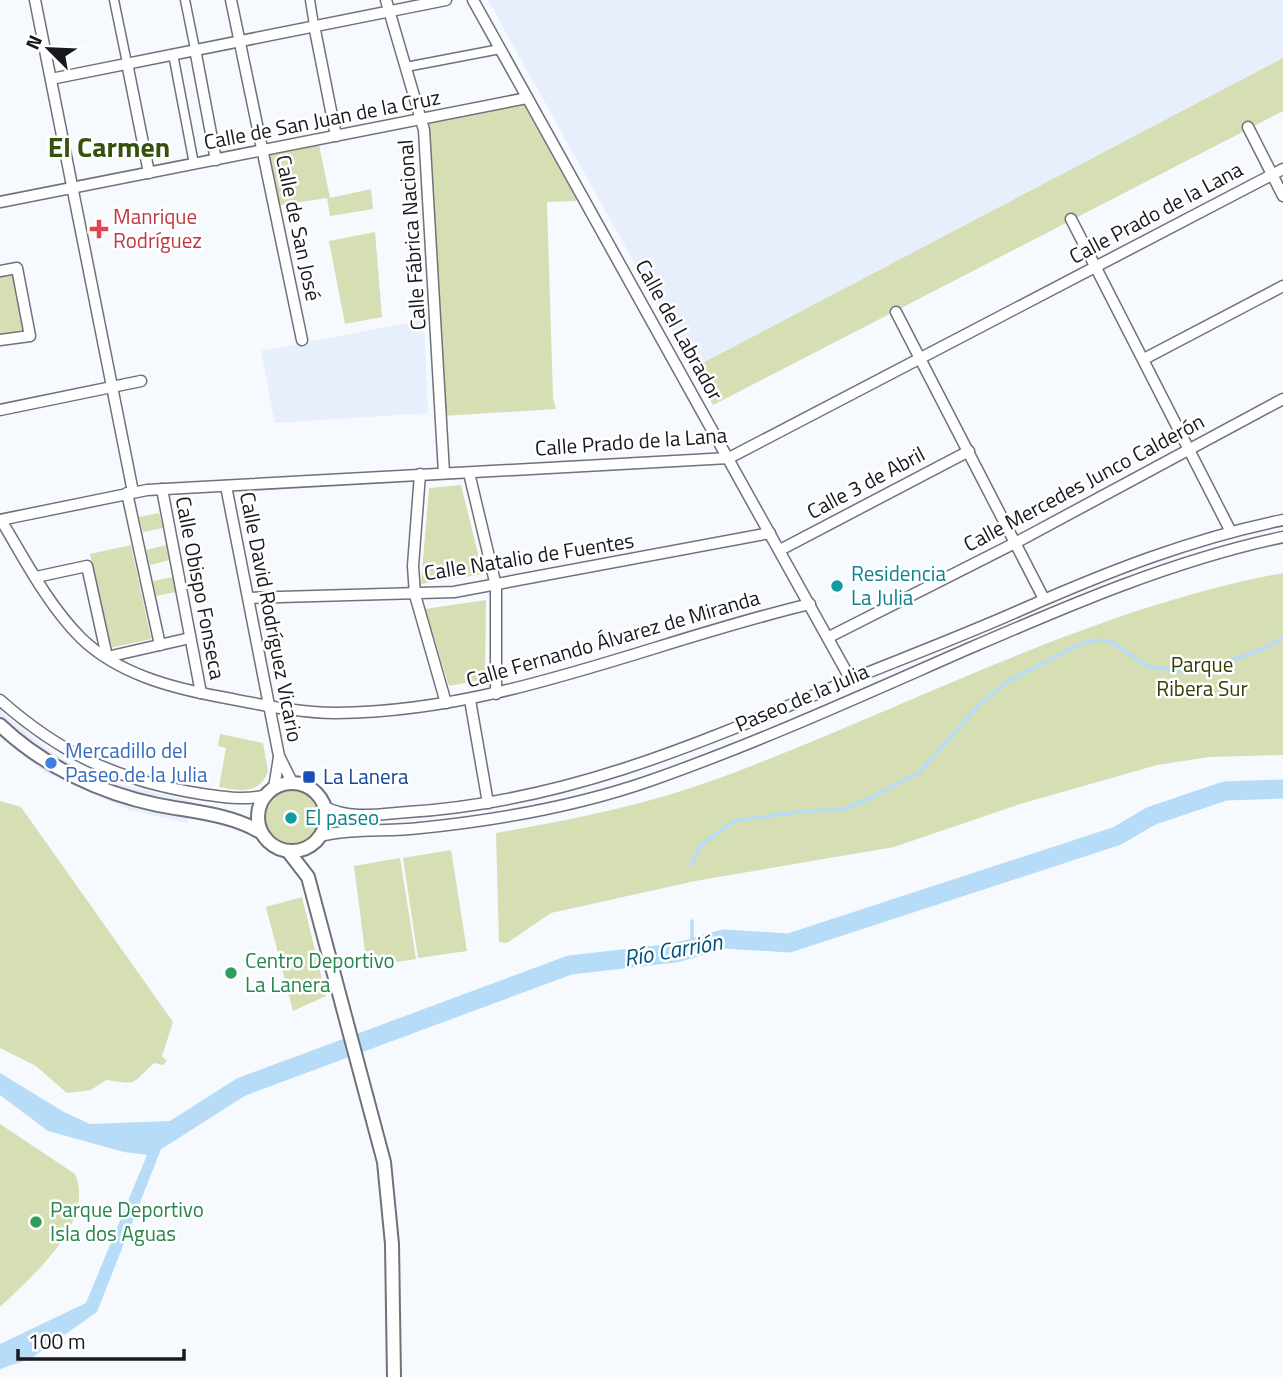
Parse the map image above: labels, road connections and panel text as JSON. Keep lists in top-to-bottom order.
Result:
{
  "streets": {
    "street": [
      "Calle de San Juan de la Cruz",
      "Calle Prado de la Lana",
      "Calle de San José",
      "Calle Fábrica Nacional",
      "Calle del Labrador",
      "Calle 3 de Abril",
      "Calle Mercedes Junco Calderón",
      "Calle Natalio de Fuentes",
      "Calle Obispo Fonseca",
      "Calle David Rodríguez Vicario",
      "Calle Fernando Álvarez de Miranda",
      "Paseo de la Julia"
    ]
  },
  "crossings": [
    ["Calle de San Juan de la Cruz", "Calle de San José"],
    ["Calle de San Juan de la Cruz", "Calle Fábrica Nacional"],
    ["Calle de San Juan de la Cruz", "Calle del Labrador"],
    ["Calle Prado de la Lana", "Calle Fábrica Nacional"],
    ["Calle Prado de la Lana", "Calle del Labrador"],
    ["Calle Prado de la Lana", "Calle Obispo Fonseca"],
    ["Calle Prado de la Lana", "Calle David Rodríguez Vicario"],
    ["Calle Prado de la Lana", "Calle Fernando Álvarez de Miranda"],
    ["Calle del Labrador", "Calle 3 de Abril"],
    ["Calle del Labrador", "Calle Mercedes Junco Calderón"],
    ["Calle del Labrador", "Calle Natalio de Fuentes"],
    ["Calle del Labrador", "Calle Fernando Álvarez de Miranda"],
    ["Calle del Labrador", "Paseo de la Julia"],
    ["Calle Natalio de Fuentes", "Calle David Rodríguez Vicario"],
    ["Calle Obispo Fonseca", "Calle Fernando Álvarez de Miranda"],
    ["Calle David Rodríguez Vicario", "Calle Fernando Álvarez de Miranda"],
    ["Calle David Rodríguez Vicario", "Paseo de la Julia"]
  ],
  "districts": ["El Carmen"],
  "water": ["Río Carrión"],
  "parks": ["Parque Ribera Sur"],
  "places": {
    "health": ["Manrique Rodríguez"],
    "other": [
      "Residencia La Julia",
      "Mercadillo del Paseo de la Julia",
      "El paseo",
      "Centro Deportivo La Lanera",
      "Parque Deportivo Isla dos Aguas"
    ],
    "transit": ["La Lanera"]
  },
  "scale_bar": "100 m",
  "north": "top left"
}
